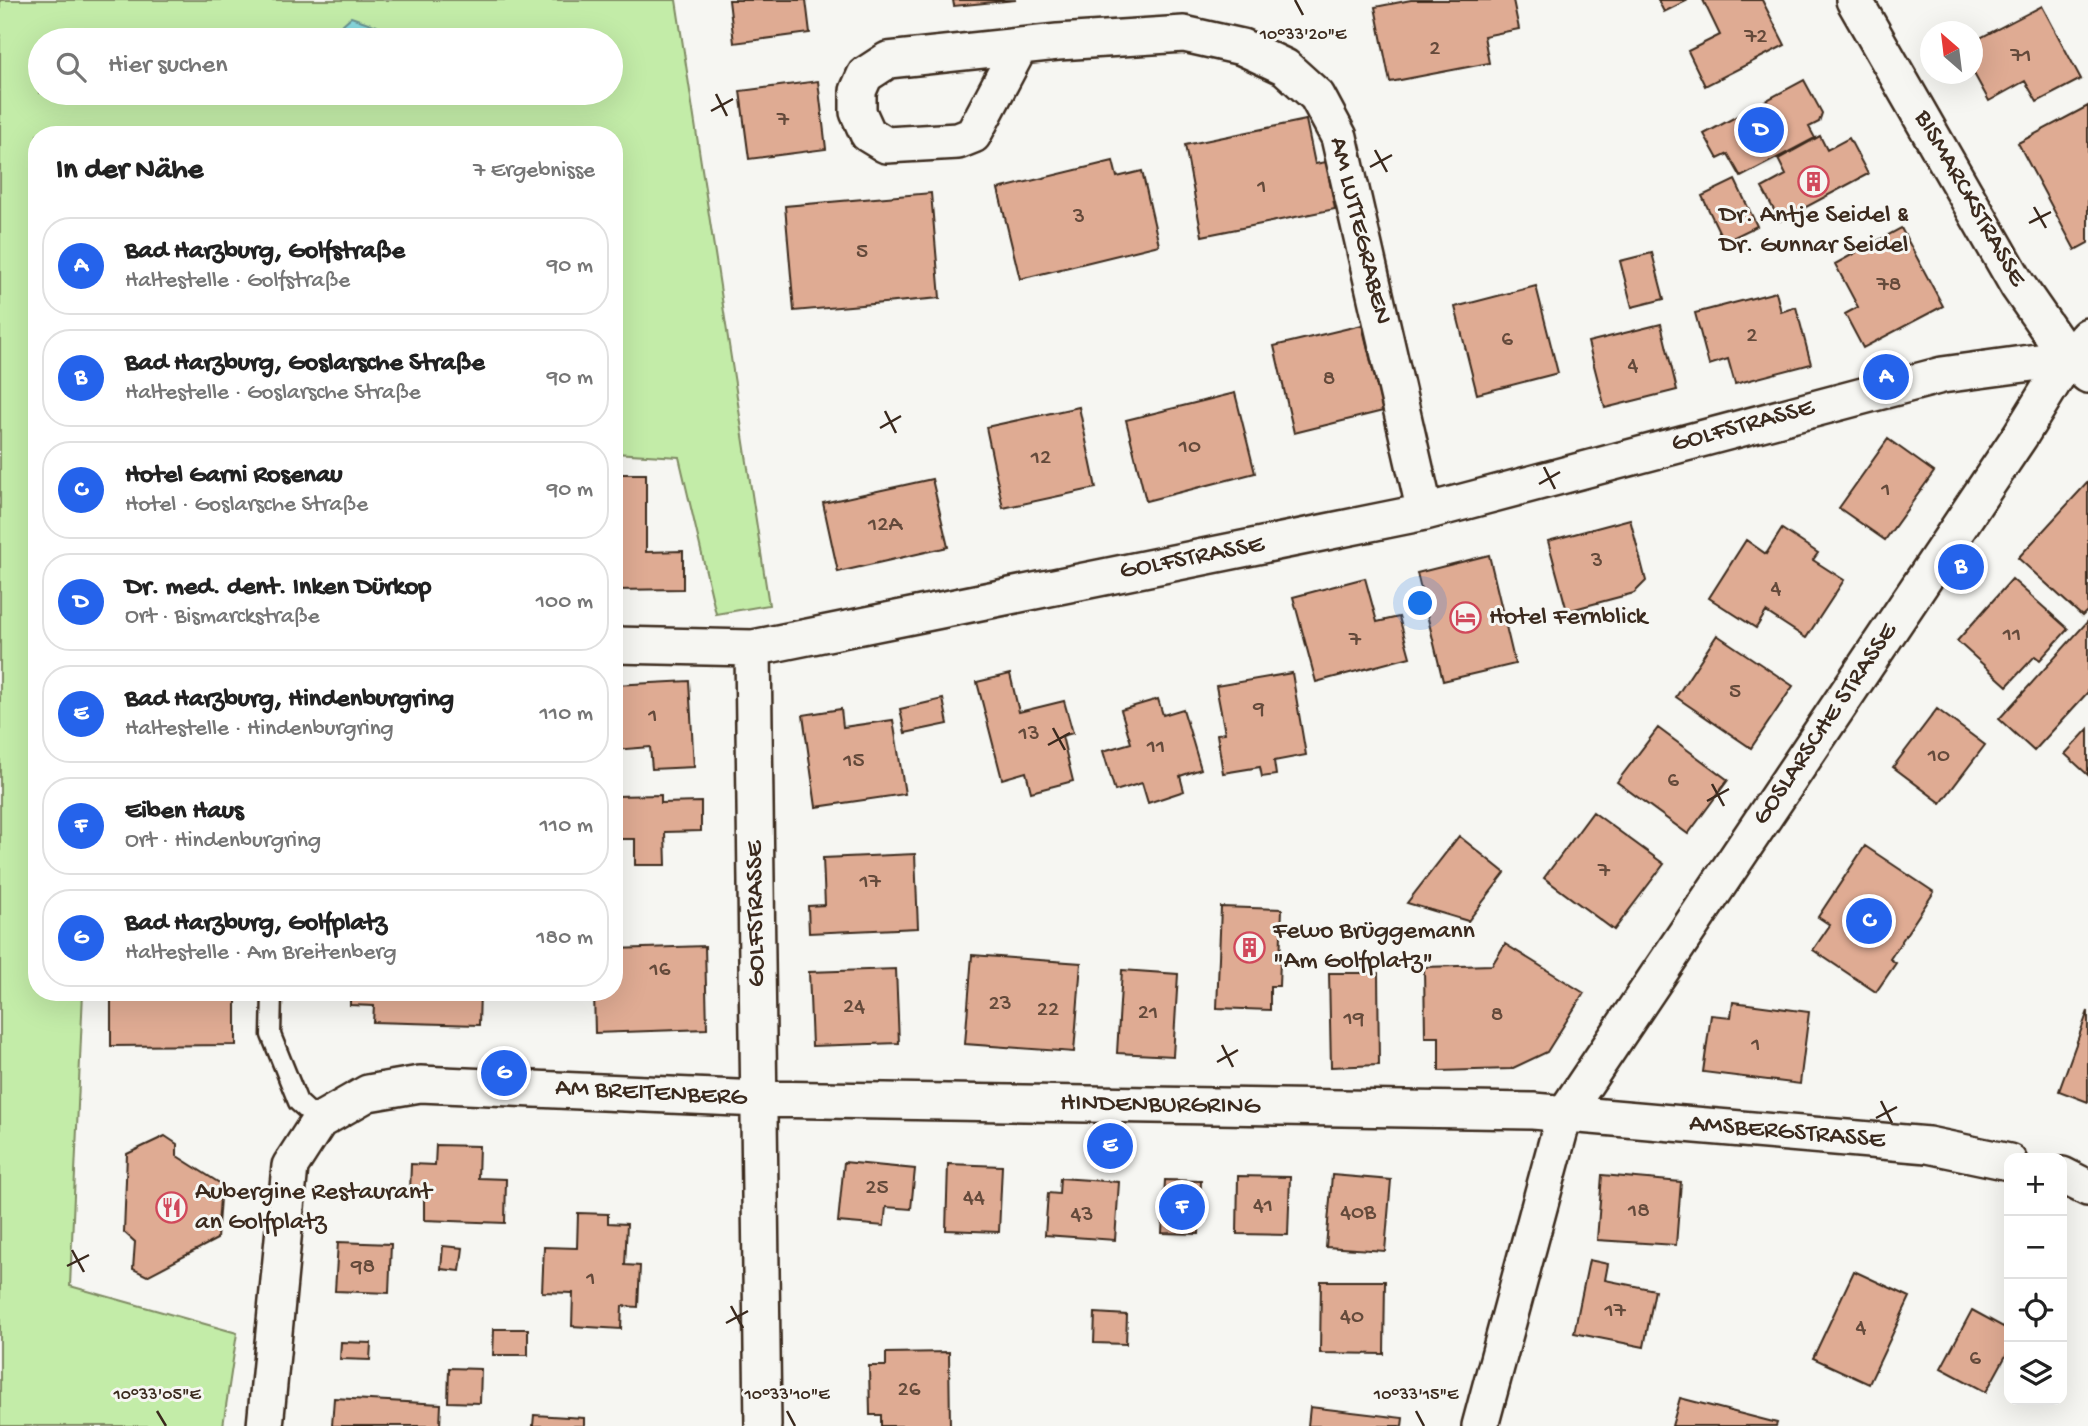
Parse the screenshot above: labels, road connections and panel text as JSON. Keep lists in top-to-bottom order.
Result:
{
  "streets": {
    "street": [
      "BISMARCKSTRASSE",
      "AM LUTTEGRABEN",
      "GOLFSTRASSE",
      "GOSLARSCHE STRASSE",
      "AM BREITENBERG",
      "HINDENBURGRING",
      "AMSBERGSTRASSE"
    ]
  },
  "crossings": [
    ["BISMARCKSTRASSE", "GOLFSTRASSE"],
    ["BISMARCKSTRASSE", "GOSLARSCHE STRASSE"],
    ["AM LUTTEGRABEN", "GOLFSTRASSE"],
    ["GOLFSTRASSE", "GOSLARSCHE STRASSE"],
    ["GOLFSTRASSE", "AM BREITENBERG"],
    ["GOLFSTRASSE", "HINDENBURGRING"],
    ["GOSLARSCHE STRASSE", "HINDENBURGRING"],
    ["GOSLARSCHE STRASSE", "AMSBERGSTRASSE"],
    ["AM BREITENBERG", "HINDENBURGRING"],
    ["HINDENBURGRING", "AMSBERGSTRASSE"]
  ],
  "places": {
    "building": ["Dr. Antje Seidel & Dr. Gunnar Seidel", "Fewo Brüggemann \"Am Golfplatz\""],
    "hotel": ["Hotel Fernblick"],
    "restaurant": ["Aubergine Restaurant an Golfplatz"]
  },
  "house_numbers": [
    "72",
    "2",
    "71",
    "7",
    "1",
    "3",
    "5",
    "78",
    "2",
    "6",
    "4",
    "8",
    "10",
    "12",
    "1",
    "12A",
    "3",
    "4",
    "11",
    "7",
    "5",
    "9",
    "1",
    "13",
    "11",
    "10",
    "15",
    "6",
    "7",
    "17",
    "16",
    "23",
    "24",
    "22",
    "21",
    "8",
    "19",
    "1",
    "25",
    "44",
    "41",
    "18",
    "40B",
    "43",
    "98",
    "1",
    "17",
    "40",
    "4",
    "6",
    "26"
  ],
  "north": "top left",
  "page": {
    "search": "Hier suchen",
    "pins": [
      "D",
      "A",
      "B",
      "C",
      "G",
      "E",
      "F"
    ],
    "heading": ["In der Nähe", "7 Ergebnisse"],
    "list": [
      {
        "mark": "A",
        "name": "Bad Harzburg, Golfstraße",
        "note": "Haltestelle · Golfstraße",
        "value": "90 m"
      },
      {
        "mark": "B",
        "name": "Bad Harzburg, Goslarsche Straße",
        "note": "Haltestelle · Goslarsche Straße",
        "value": "90 m"
      },
      {
        "mark": "C",
        "name": "Hotel Garni Rosenau",
        "note": "Hotel · Goslarsche Straße",
        "value": "90 m"
      },
      {
        "mark": "D",
        "name": "Dr. med. dent. Inken Dürkop",
        "note": "Ort · Bismarckstraße",
        "value": "100 m"
      },
      {
        "mark": "E",
        "name": "Bad Harzburg, Hindenburgring",
        "note": "Haltestelle · Hindenburgring",
        "value": "110 m"
      },
      {
        "mark": "F",
        "name": "Eiben Haus",
        "note": "Ort · Hindenburgring",
        "value": "110 m"
      },
      {
        "mark": "G",
        "name": "Bad Harzburg, Golfplatz",
        "note": "Haltestelle · Am Breitenberg",
        "value": "180 m"
      }
    ],
    "map_buttons": ["+", "−"]
  },
  "coordinates": [
    "10°33'20\"E",
    "10°33'05\"E",
    "10°33'10\"E",
    "10°33'15\"E"
  ]
}
